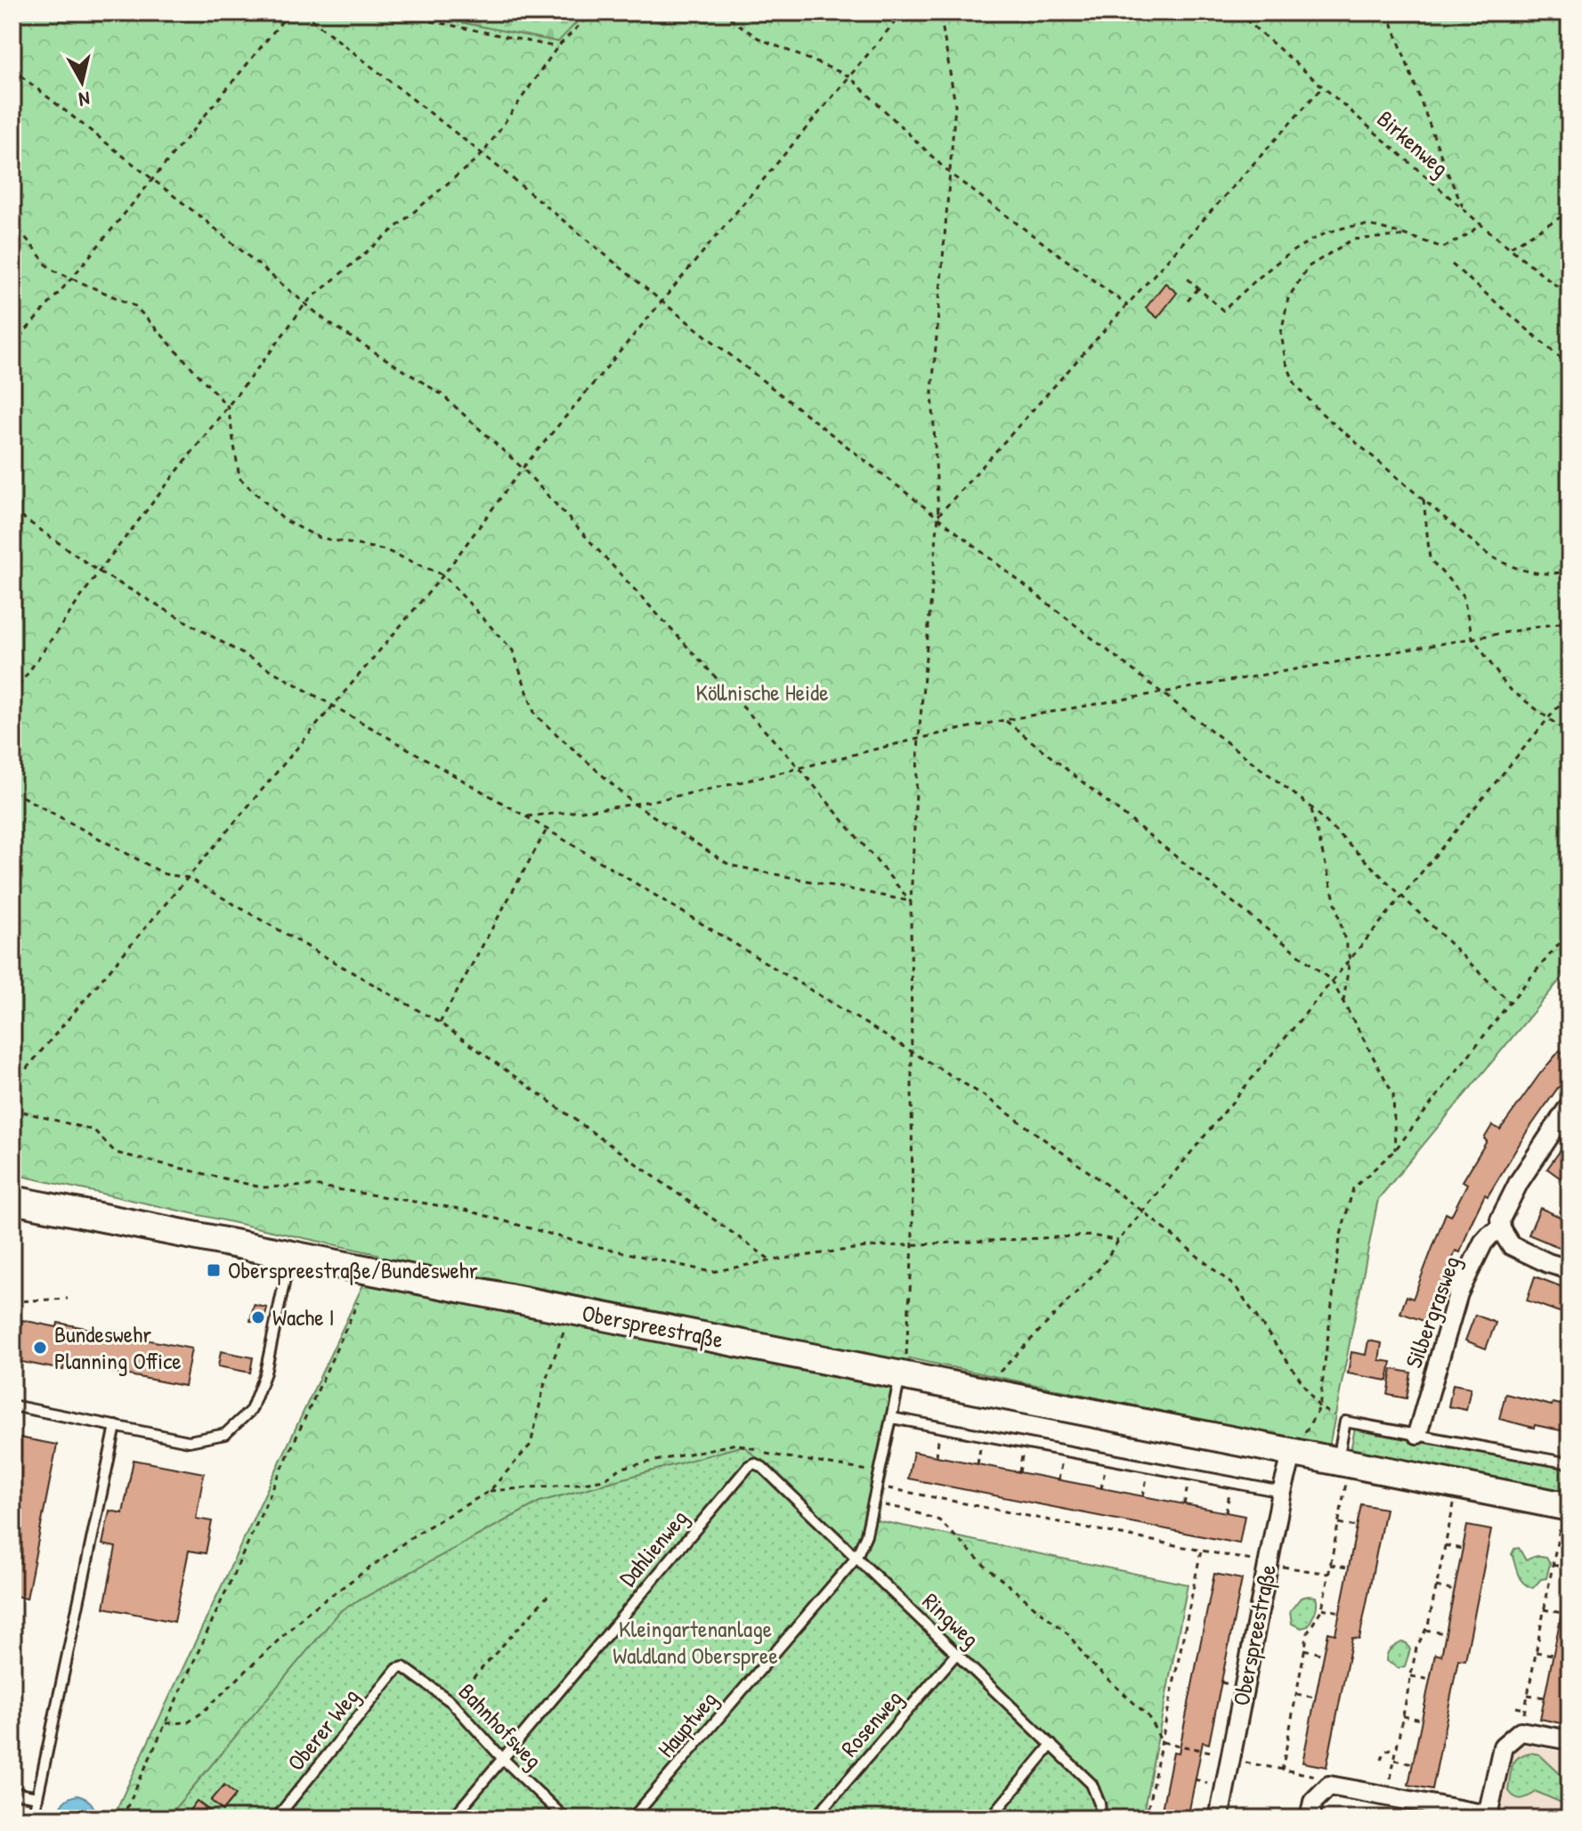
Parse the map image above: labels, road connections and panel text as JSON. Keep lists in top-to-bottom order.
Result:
{
  "streets": {
    "main road": ["Oberspreestraße"],
    "street": ["Silbergrasweg"],
    "lane": [
      "Dahlienweg",
      "Ringweg",
      "Rosenweg",
      "Hauptweg",
      "Bahnhofsweg",
      "Oberer Weg"
    ],
    "path": ["Birkenweg"]
  },
  "crossings": [
    ["Oberspreestraße", "Hauptweg"],
    ["Dahlienweg", "Ringweg"],
    ["Dahlienweg", "Bahnhofsweg"],
    ["Ringweg", "Rosenweg"],
    ["Ringweg", "Hauptweg"],
    ["Bahnhofsweg", "Oberer Weg"]
  ],
  "parks": ["Köllnische Heide", "Kleingartenanlage Waldland Oberspree"],
  "places": {
    "transit": ["Oberspreestraße/Bundeswehr"],
    "other": ["Wache I", "Bundeswehr Planning Office"]
  },
  "north": "bottom"
}
